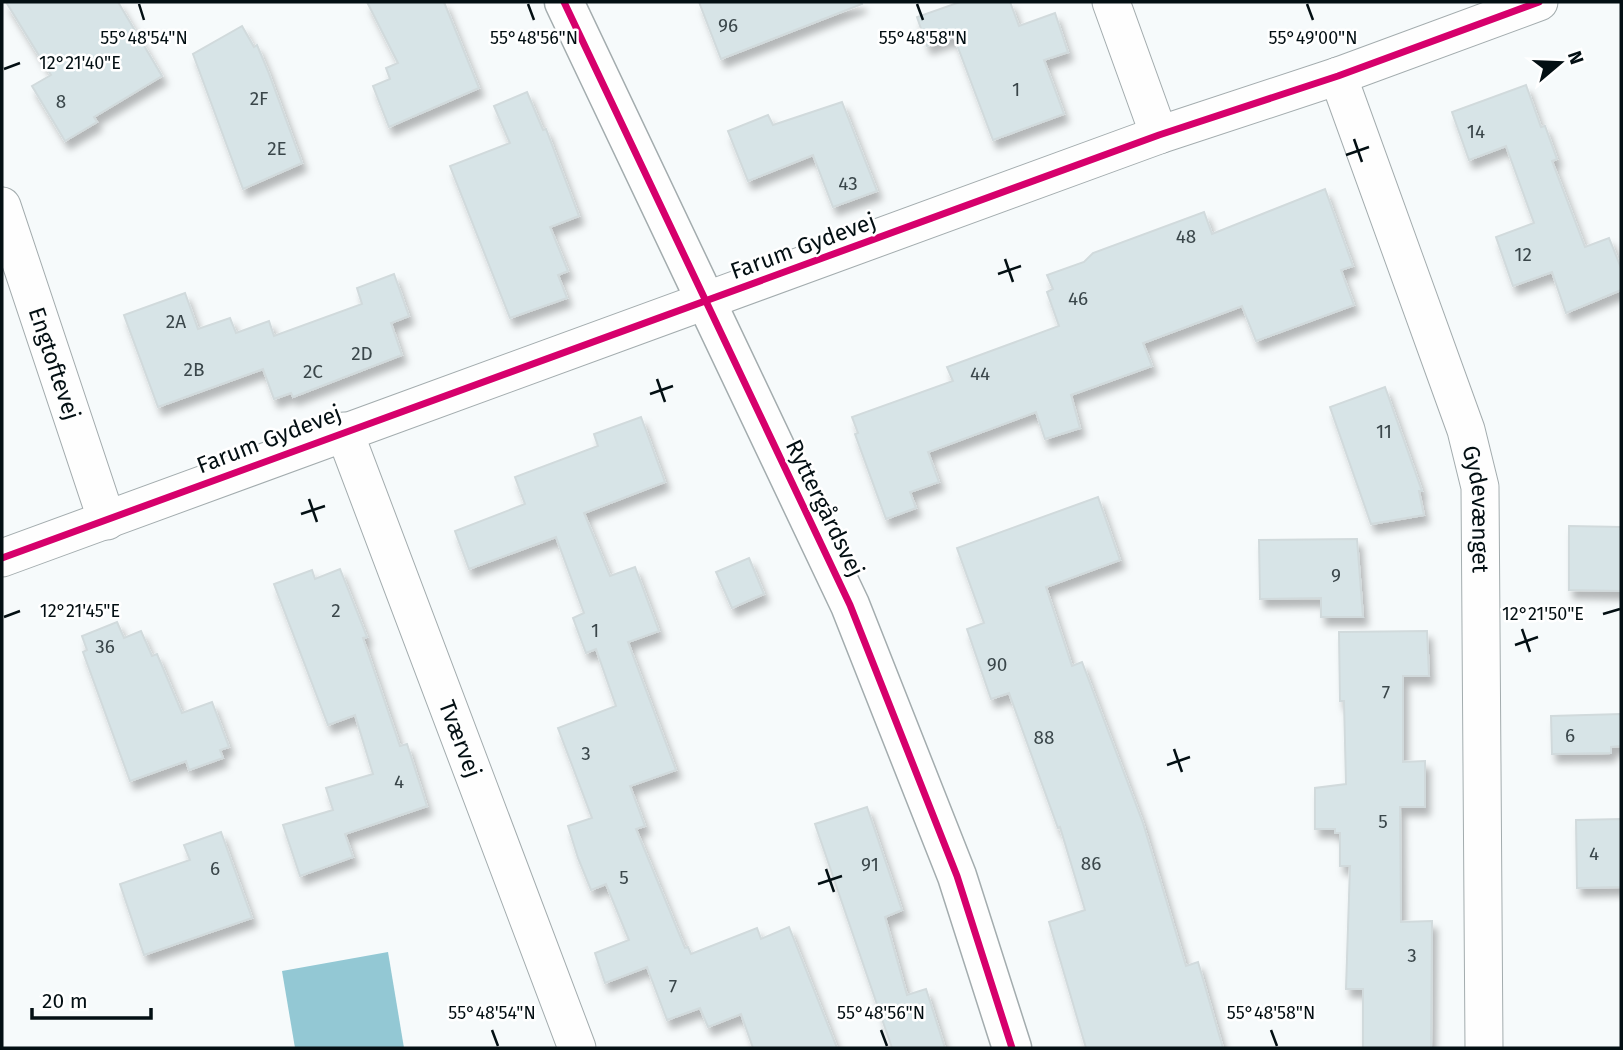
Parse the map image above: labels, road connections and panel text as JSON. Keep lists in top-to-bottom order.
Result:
{
  "streets": {
    "street": [
      "Farum Gydevej",
      "Engtoftevej",
      "Ryttergårdsvej",
      "Gydevænget",
      "Tværvej"
    ]
  },
  "crossings": [
    ["Farum Gydevej", "Engtoftevej"],
    ["Farum Gydevej", "Ryttergårdsvej"],
    ["Farum Gydevej", "Gydevænget"],
    ["Farum Gydevej", "Tværvej"]
  ],
  "house_numbers": [
    "96",
    "1",
    "2F",
    "8",
    "14",
    "2E",
    "43",
    "48",
    "12",
    "46",
    "2A",
    "2D",
    "2B",
    "2C",
    "44",
    "11",
    "9",
    "2",
    "1",
    "36",
    "90",
    "7",
    "6",
    "88",
    "3",
    "4",
    "5",
    "4",
    "86",
    "91",
    "6",
    "5",
    "3",
    "7"
  ],
  "scale_bar": "20 m",
  "north": "right",
  "coordinates": [
    "55°48'54\"N",
    "55°48'56\"N",
    "55°48'58\"N",
    "55°49'00\"N",
    "12°21'40\"E",
    "12°21'45\"E",
    "12°21'50\"E"
  ]
}
